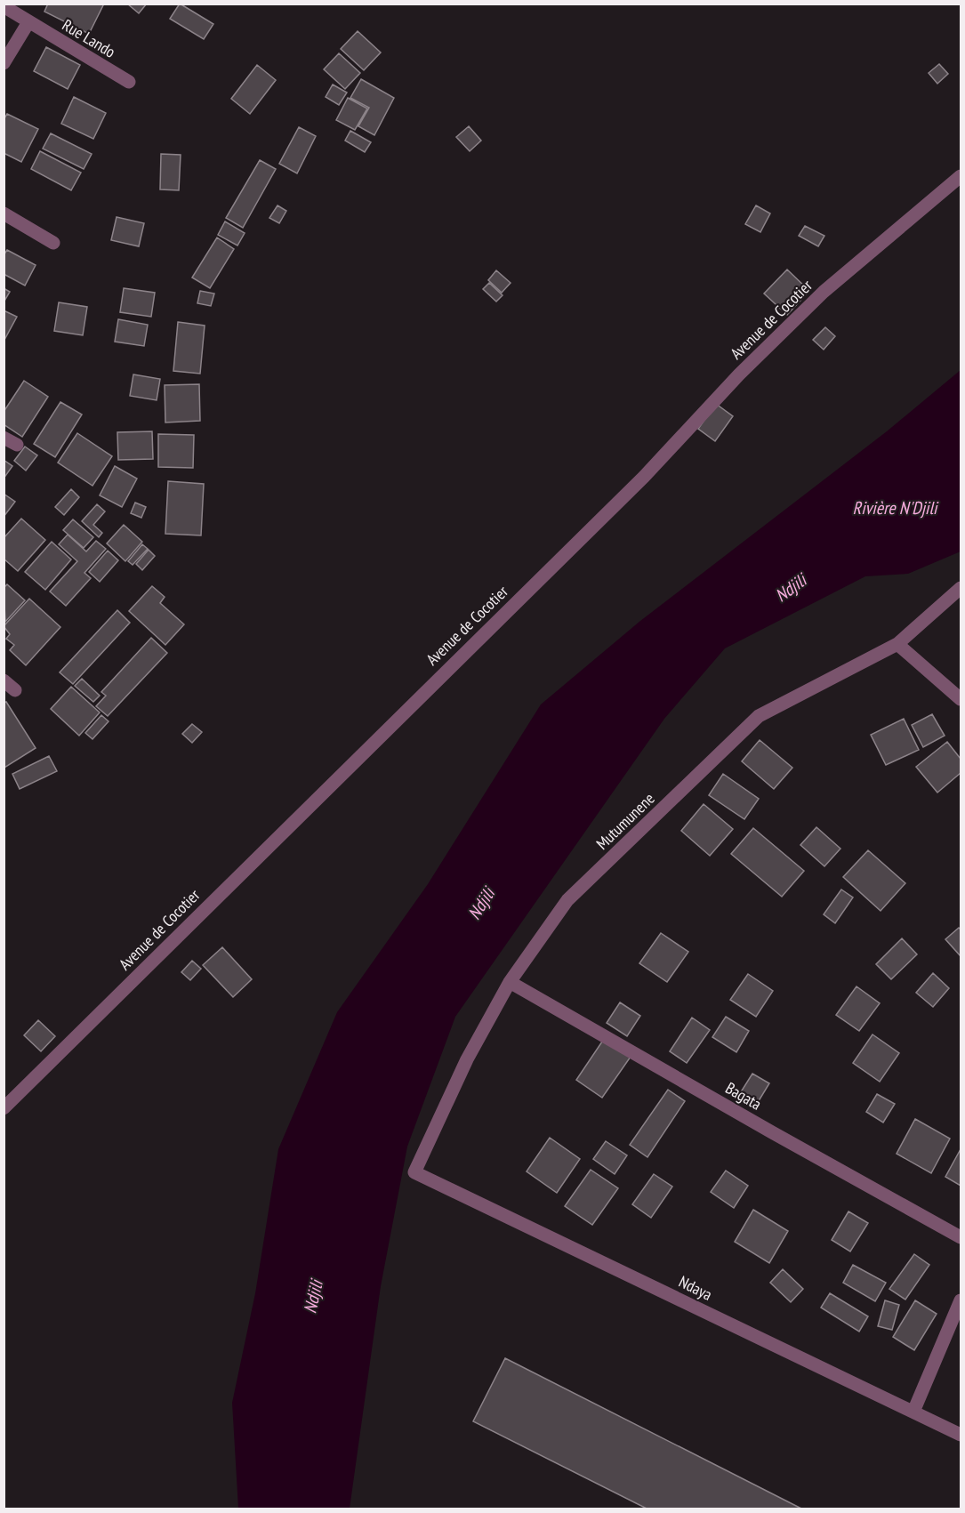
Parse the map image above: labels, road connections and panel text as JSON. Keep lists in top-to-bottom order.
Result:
{
  "streets": {
    "street": [
      "Rue Lando",
      "Avenue de Cocotier",
      "Mutumunene",
      "Bagata",
      "Ndaya"
    ]
  },
  "crossings": [
    ["Mutumunene", "Bagata"],
    ["Mutumunene", "Ndaya"]
  ],
  "water": ["Rivière N'Djili", "Ndjili"]
}
